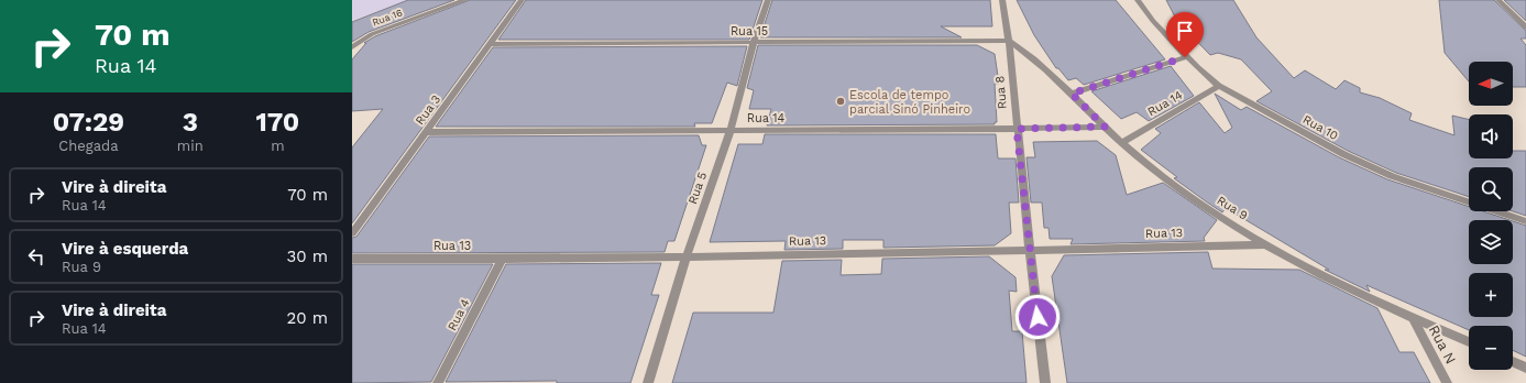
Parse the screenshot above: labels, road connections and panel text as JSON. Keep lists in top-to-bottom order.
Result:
{
  "streets": {
    "street": [
      "Rua 16",
      "Rua 15",
      "Rua 8",
      "Rua 14",
      "Rua 3",
      "Rua 10",
      "Rua 5",
      "Rua 9",
      "Rua 13",
      "Rua 4",
      "Rua N"
    ]
  },
  "crossings": [
    ["Rua 15", "Rua 8"],
    ["Rua 15", "Rua 3"],
    ["Rua 15", "Rua 5"],
    ["Rua 15", "Rua 9"],
    ["Rua 8", "Rua 14"],
    ["Rua 8", "Rua 9"],
    ["Rua 8", "Rua 13"],
    ["Rua 14", "Rua 3"],
    ["Rua 14", "Rua 10"],
    ["Rua 14", "Rua 5"],
    ["Rua 14", "Rua 9"],
    ["Rua 5", "Rua 13"],
    ["Rua 9", "Rua 13"],
    ["Rua 9", "Rua N"],
    ["Rua 13", "Rua 4"]
  ],
  "places": ["Escola de tempo parcial Sinó Pinheiro"],
  "north": "left",
  "page": {
    "turn": ["70 m", "Rua 14"],
    "map_buttons": ["+", "−"],
    "eta": [
      "07:29",
      "Chegada",
      "3",
      "min",
      "170",
      "m"
    ],
    "list": [
      {
        "name": "Vire à direita",
        "note": "Rua 14",
        "value": "70 m"
      },
      {
        "name": "Vire à esquerda",
        "note": "Rua 9",
        "value": "30 m"
      },
      {
        "name": "Vire à direita",
        "note": "Rua 14",
        "value": "20 m"
      }
    ]
  }
}
